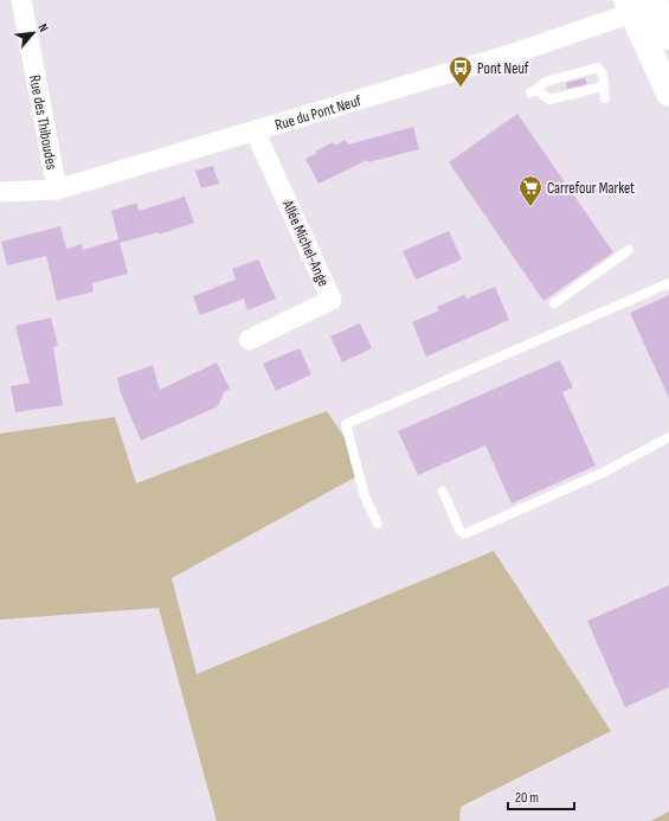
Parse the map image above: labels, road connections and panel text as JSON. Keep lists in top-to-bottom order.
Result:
{
  "streets": {
    "street": ["Rue du Pont Neuf", "Rue des Thiboudes", "Allée Michel-Ange"]
  },
  "crossings": [
    ["Rue du Pont Neuf", "Rue des Thiboudes"],
    ["Rue du Pont Neuf", "Allée Michel-Ange"]
  ],
  "places": {
    "bus stop": ["Pont Neuf"],
    "supermarket": ["Carrefour Market"]
  },
  "scale_bar": "20 m",
  "north": "top right"
}
